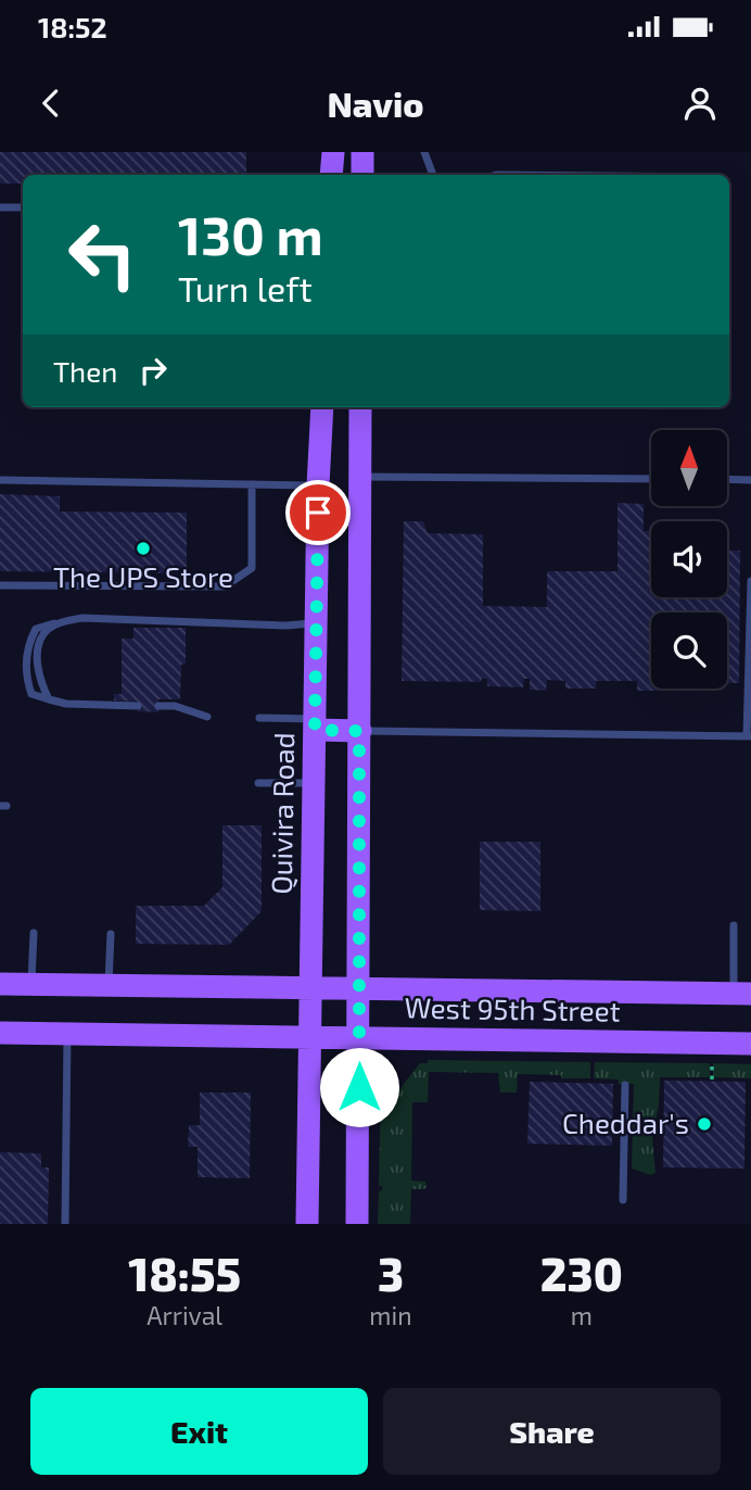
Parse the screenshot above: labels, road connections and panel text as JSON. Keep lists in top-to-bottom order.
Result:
{
  "streets": {
    "main road": ["Quivira Road", "West 95th Street"]
  },
  "crossings": [
    ["Quivira Road", "West 95th Street"]
  ],
  "places": ["The UPS Store", "Cheddar's"],
  "north": "top",
  "page": {
    "status": "18:52",
    "header": "Navio",
    "turn": ["130 m", "Turn left"],
    "then": "Then",
    "eta": [
      "18:55",
      "Arrival",
      "3",
      "min",
      "230",
      "m"
    ],
    "buttons": ["Exit", "Share"]
  }
}
